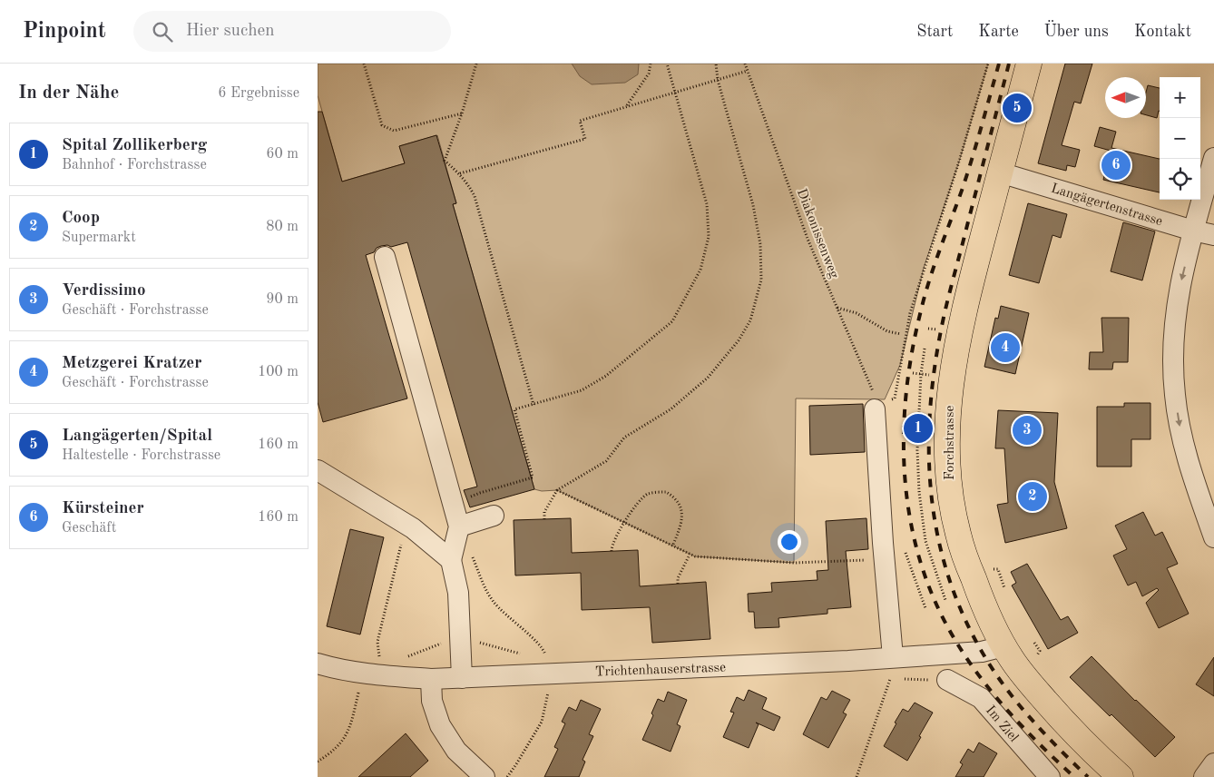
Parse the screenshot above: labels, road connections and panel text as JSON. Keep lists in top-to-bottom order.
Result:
{
  "streets": {
    "main road": ["Forchstrasse"],
    "street": ["Langägertenstrasse", "Trichtenhauserstrasse", "Im Ziel"],
    "path": ["Diakonissenweg"]
  },
  "crossings": [
    ["Langägertenstrasse", "Forchstrasse"],
    ["Forchstrasse", "Trichtenhauserstrasse"]
  ],
  "north": "left",
  "page": {
    "header": "Pinpoint",
    "search": "Hier suchen",
    "nav": [
      "Start",
      "Karte",
      "Über uns",
      "Kontakt"
    ],
    "heading": ["In der Nähe", "6 Ergebnisse"],
    "map_buttons": ["+", "−"],
    "pins": [
      "5",
      "6",
      "4",
      "1",
      "3",
      "2"
    ],
    "list": [
      {
        "mark": "1",
        "name": "Spital Zollikerberg",
        "note": "Bahnhof · Forchstrasse",
        "value": "60 m"
      },
      {
        "mark": "2",
        "name": "Coop",
        "note": "Supermarkt",
        "value": "80 m"
      },
      {
        "mark": "3",
        "name": "Verdissimo",
        "note": "Geschäft · Forchstrasse",
        "value": "90 m"
      },
      {
        "mark": "4",
        "name": "Metzgerei Kratzer",
        "note": "Geschäft · Forchstrasse",
        "value": "100 m"
      },
      {
        "mark": "5",
        "name": "Langägerten/Spital",
        "note": "Haltestelle · Forchstrasse",
        "value": "160 m"
      },
      {
        "mark": "6",
        "name": "Kürsteiner",
        "note": "Geschäft",
        "value": "160 m"
      }
    ]
  }
}
